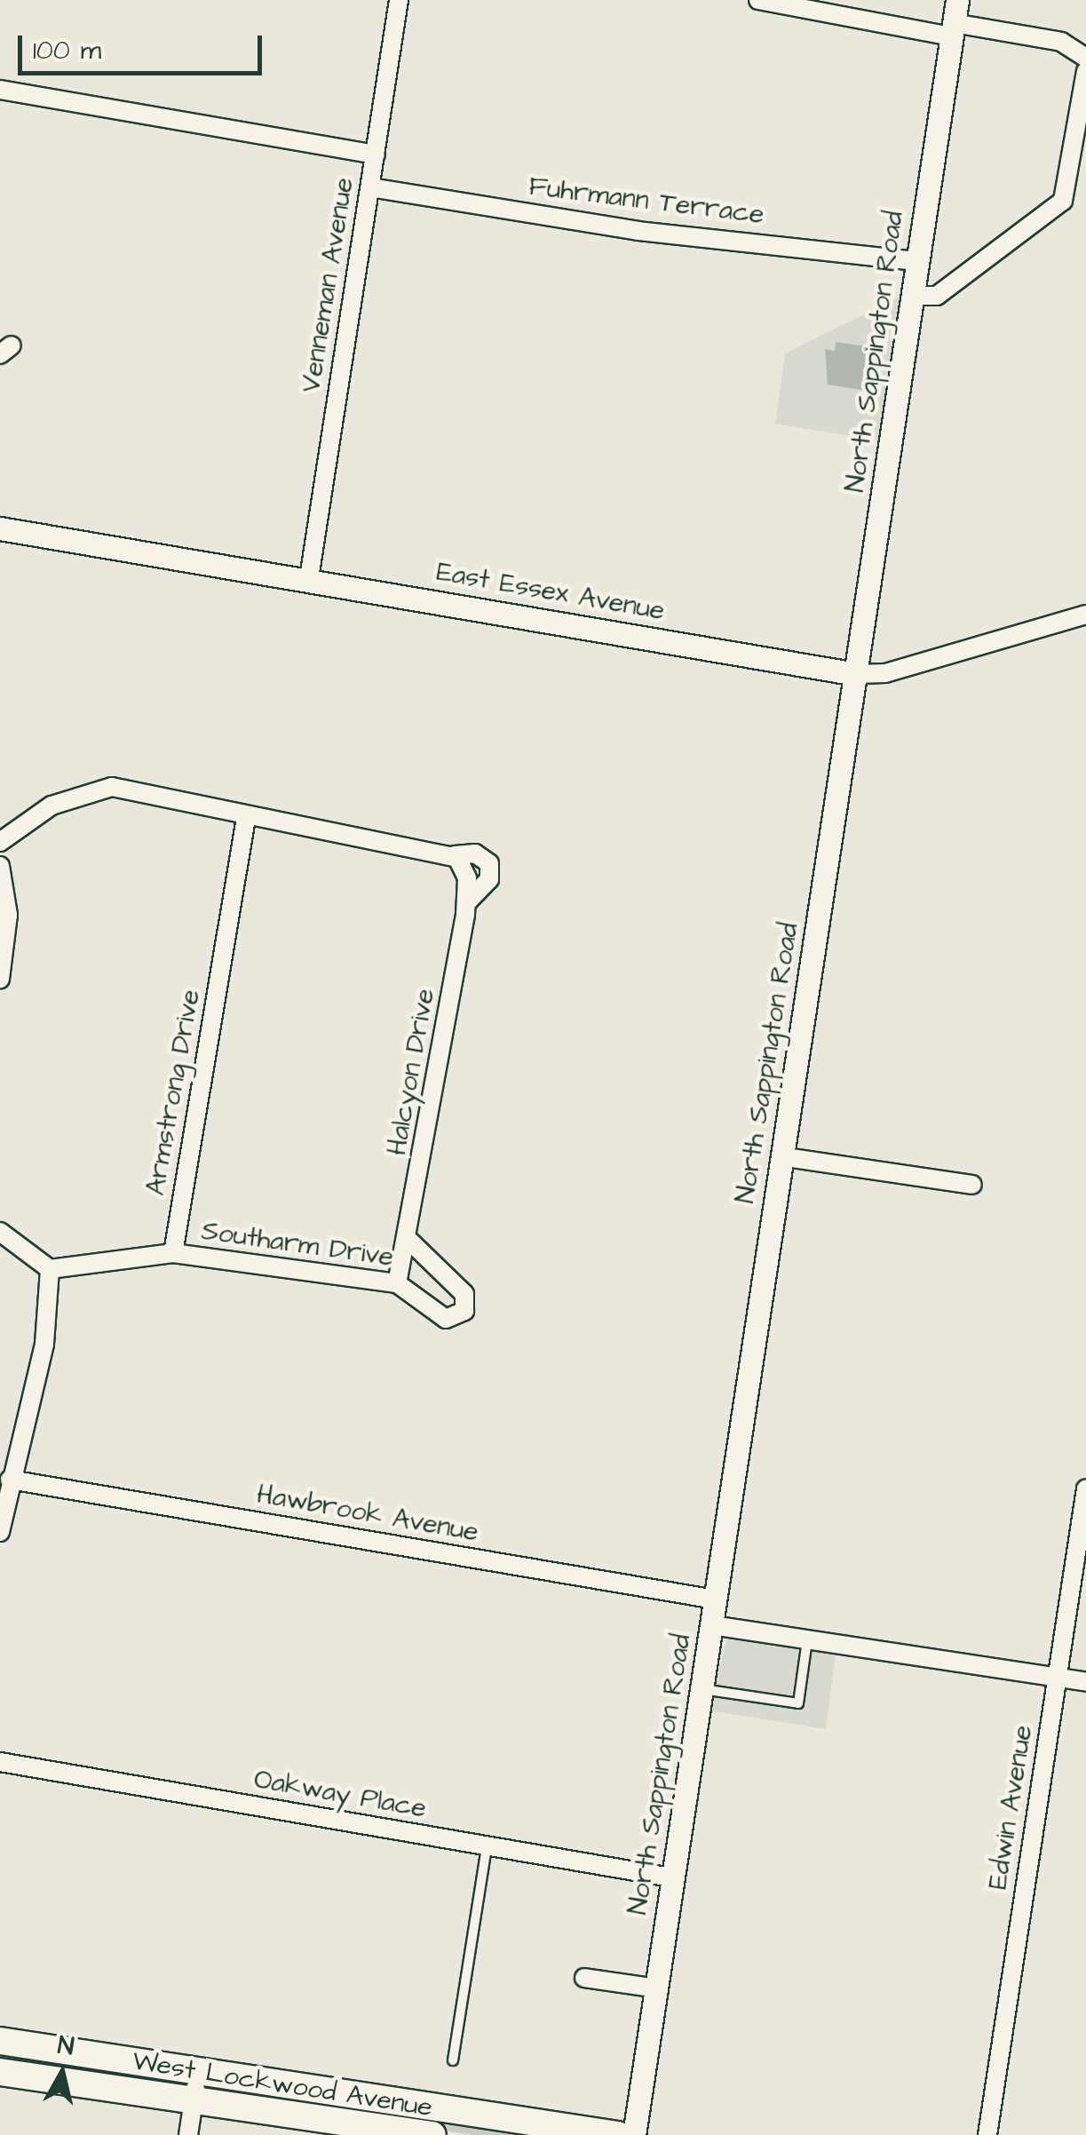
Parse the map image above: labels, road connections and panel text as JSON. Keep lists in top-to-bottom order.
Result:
{
  "streets": {
    "main road": ["West Lockwood Avenue"],
    "street": [
      "Fuhrmann Terrace",
      "Venneman Avenue",
      "North Sappington Road",
      "East Essex Avenue",
      "Halcyon Drive",
      "Armstrong Drive",
      "Southarm Drive",
      "Hawbrook Avenue",
      "Oakway Place",
      "Edwin Avenue"
    ]
  },
  "crossings": [
    ["Fuhrmann Terrace", "Venneman Avenue"],
    ["Fuhrmann Terrace", "North Sappington Road"],
    ["Venneman Avenue", "East Essex Avenue"],
    ["North Sappington Road", "East Essex Avenue"],
    ["North Sappington Road", "Hawbrook Avenue"],
    ["North Sappington Road", "Oakway Place"],
    ["Halcyon Drive", "Southarm Drive"],
    ["Armstrong Drive", "Southarm Drive"]
  ],
  "scale_bar": "100 m",
  "north": "top"
}
